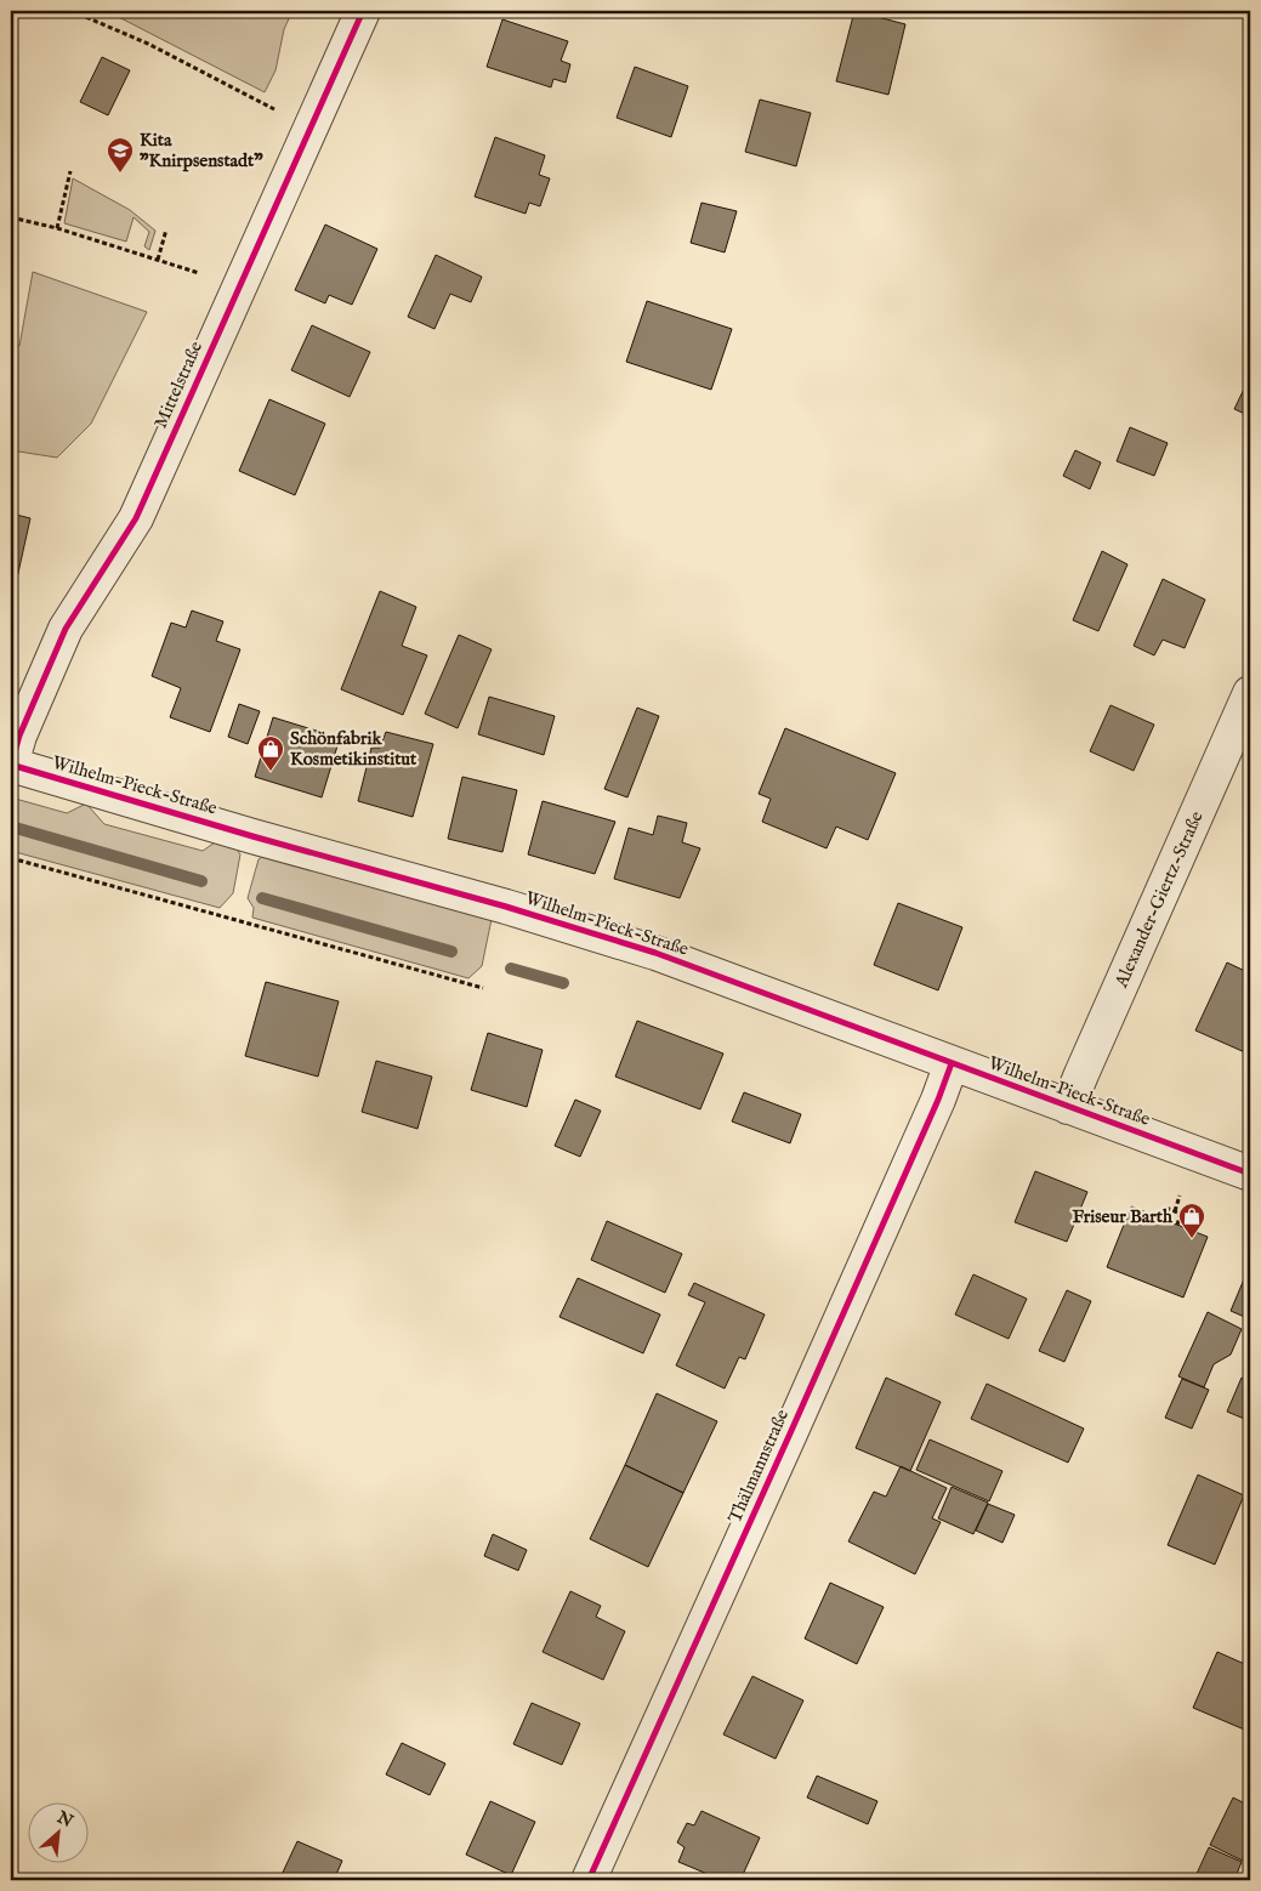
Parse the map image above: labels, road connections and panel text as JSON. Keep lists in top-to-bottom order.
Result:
{
  "streets": {
    "street": [
      "Mittelstraße",
      "Wilhelm-Pieck-Straße",
      "Alexander-Giertz-Straße",
      "Thälmannstraße"
    ]
  },
  "crossings": [
    ["Mittelstraße", "Wilhelm-Pieck-Straße"],
    ["Wilhelm-Pieck-Straße", "Alexander-Giertz-Straße"],
    ["Wilhelm-Pieck-Straße", "Thälmannstraße"]
  ],
  "places": {
    "school or university": ["Kita \"Knirpsenstadt\""],
    "shop": ["Schönfabrik Kosmetikinstitut", "Friseur Barth"]
  },
  "north": "top right"
}
